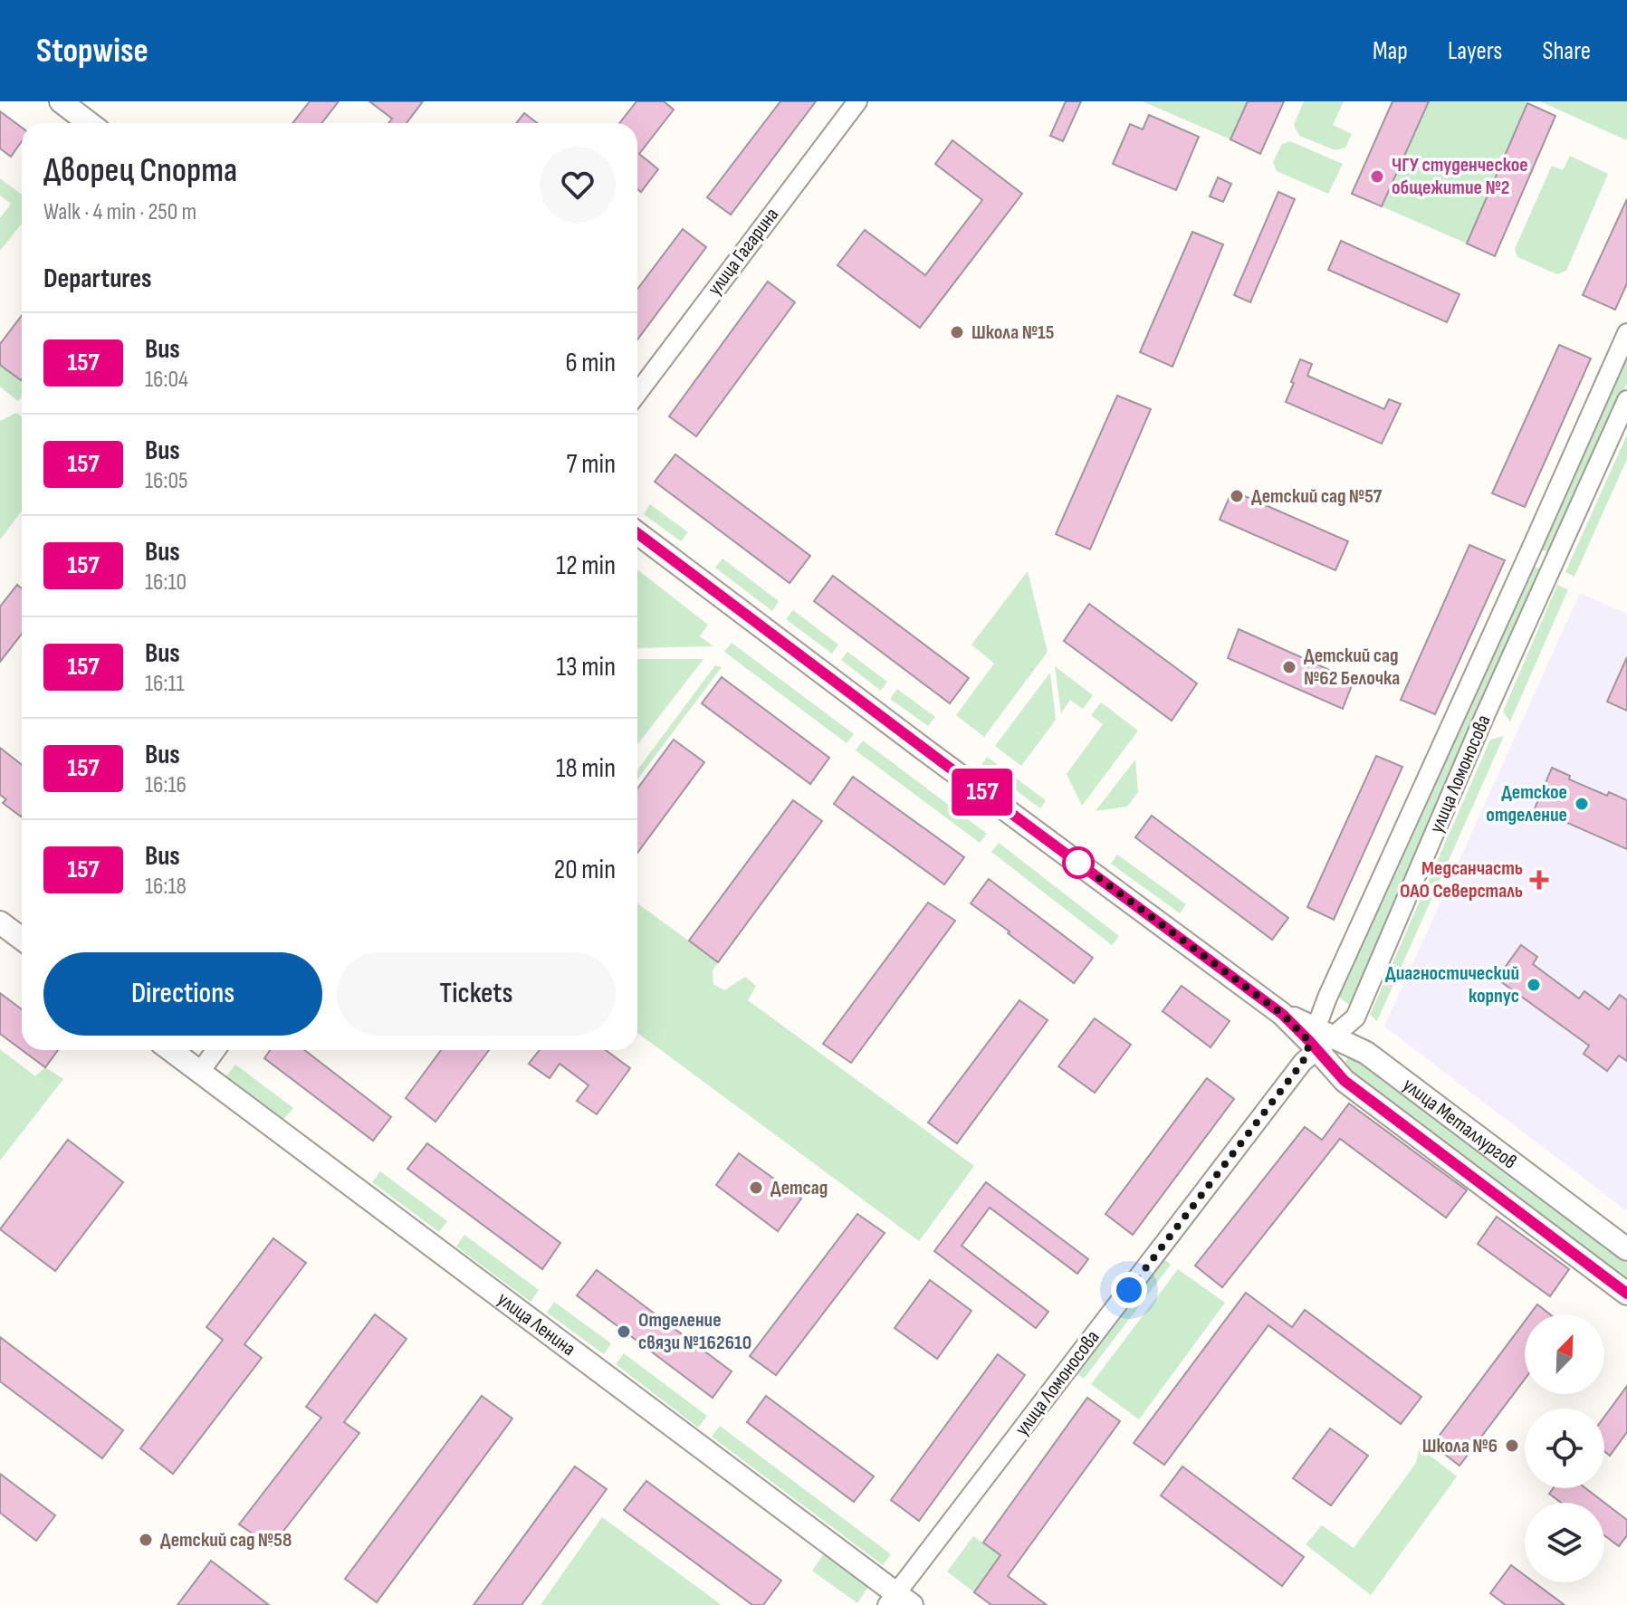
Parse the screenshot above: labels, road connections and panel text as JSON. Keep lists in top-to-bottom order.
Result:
{
  "streets": {
    "street": [
      "улица Гагарина",
      "улица Ломоносова",
      "улица Металлургов",
      "улица Ленина"
    ]
  },
  "crossings": [
    ["улица Ломоносова", "улица Металлургов"],
    ["улица Ломоносова", "улица Ленина"]
  ],
  "places": {
    "other": [
      "ЧГУ студенческое общежитие №2",
      "Школа №15",
      "Детский сад №57",
      "Детский сад №62 Белочка",
      "Детское отделение",
      "Диагностический корпус",
      "Детсад",
      "Отделение связи №162610",
      "Школа №6",
      "Детский сад №58"
    ],
    "health": ["Медсанчасть ОАО Северсталь"]
  },
  "lines": ["bus line 157"],
  "north": "top right",
  "page": {
    "header": "Stopwise",
    "nav": ["Map", "Layers", "Share"],
    "on_map": "157",
    "heading": [
      ["Дворец Спорта", "Walk · 4 min · 250 m"],
      "Departures"
    ],
    "list": [
      {
        "mark": "157",
        "name": "Bus",
        "note": "16:04",
        "value": "6 min"
      },
      {
        "mark": "157",
        "name": "Bus",
        "note": "16:05",
        "value": "7 min"
      },
      {
        "mark": "157",
        "name": "Bus",
        "note": "16:10",
        "value": "12 min"
      },
      {
        "mark": "157",
        "name": "Bus",
        "note": "16:11",
        "value": "13 min"
      },
      {
        "mark": "157",
        "name": "Bus",
        "note": "16:16",
        "value": "18 min"
      },
      {
        "mark": "157",
        "name": "Bus",
        "note": "16:18",
        "value": "20 min"
      }
    ],
    "buttons": ["Directions", "Tickets"]
  }
}
